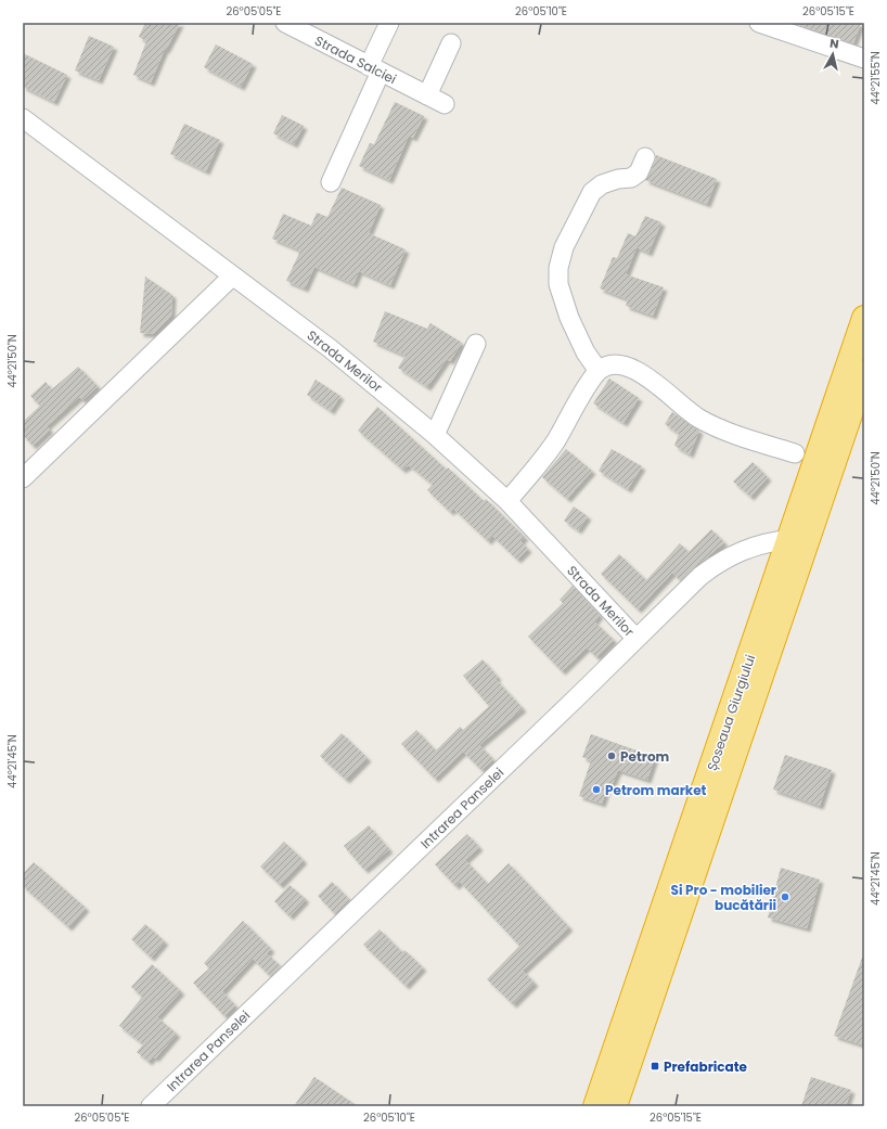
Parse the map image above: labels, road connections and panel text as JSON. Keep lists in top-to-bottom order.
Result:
{
  "streets": {
    "highway": ["Șoseaua Giurgiului"],
    "street": ["Strada Salciei", "Strada Merilor", "Intrarea Panselei"]
  },
  "crossings": [
    ["Strada Merilor", "Intrarea Panselei"],
    ["Șoseaua Giurgiului", "Intrarea Panselei"]
  ],
  "places": {
    "other": ["Petrom", "Petrom market", "Si Pro - mobilier bucătării"],
    "transit": ["Prefabricate"]
  },
  "north": "top",
  "coordinates": [
    "26°05'05\"E",
    "26°05'10\"E",
    "26°05'15\"E",
    "44°21'55\"N",
    "44°21'50\"N",
    "44°21'45\"N"
  ]
}
